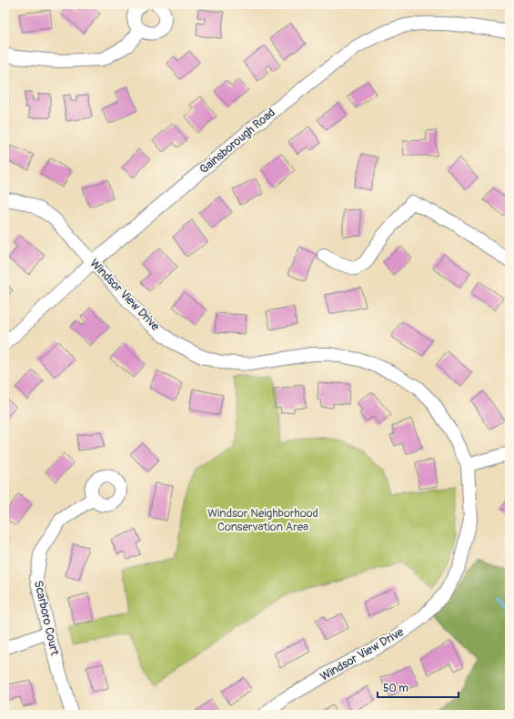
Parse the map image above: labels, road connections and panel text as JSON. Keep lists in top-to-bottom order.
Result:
{
  "streets": {
    "street": ["Gainsborough Road", "Windsor View Drive", "Scarboro Court"]
  },
  "crossings": [
    ["Gainsborough Road", "Windsor View Drive"]
  ],
  "parks": ["Windsor Neighborhood Conservation Area"],
  "scale_bar": "50 m"
}
